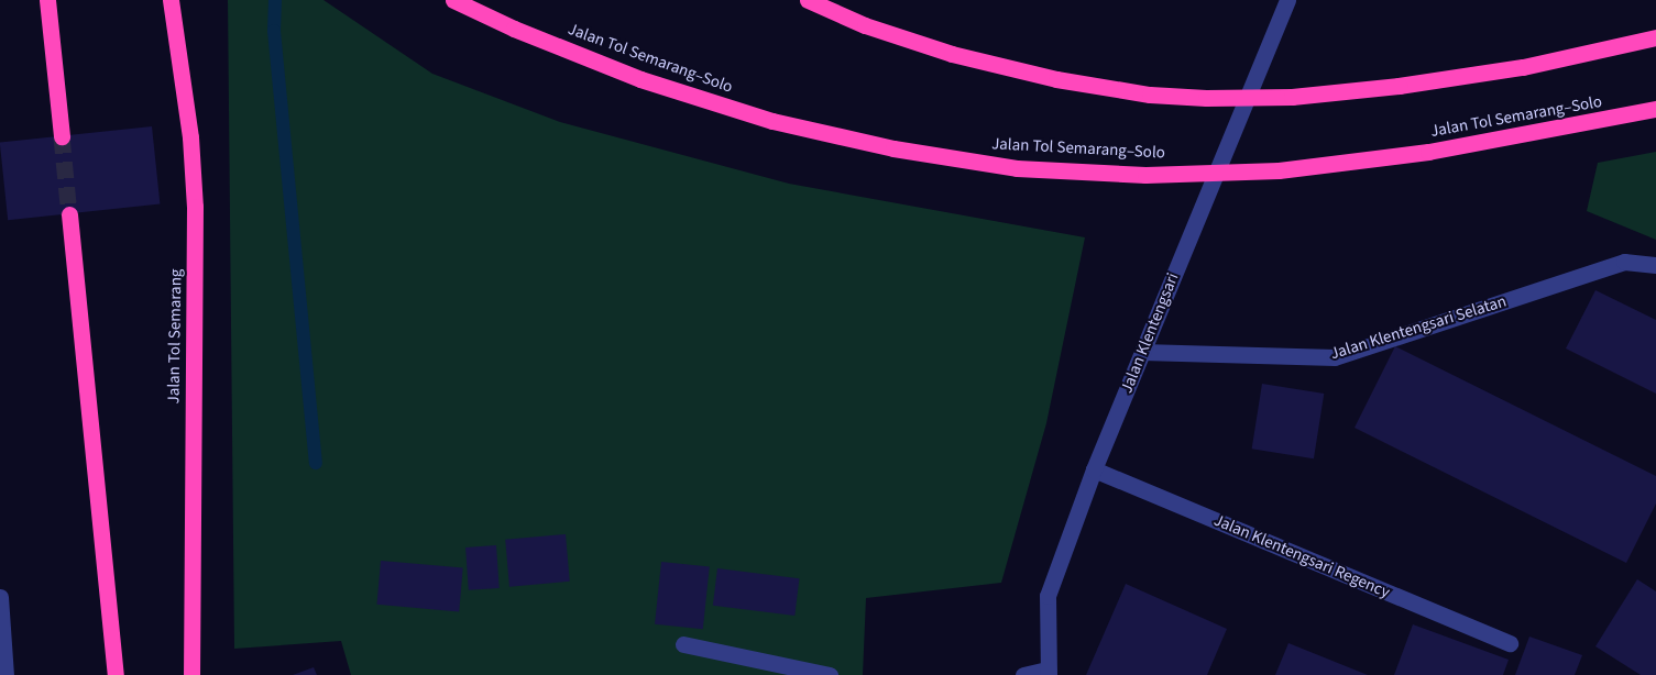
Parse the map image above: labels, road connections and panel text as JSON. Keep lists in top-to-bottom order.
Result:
{
  "streets": {
    "highway": ["Jalan Tol Semarang–Solo", "Jalan Tol Semarang"],
    "street": ["Jalan Klentengsari Selatan", "Jalan Klentengsari", "Jalan Klentengsari Regency"]
  },
  "crossings": [
    ["Jalan Klentengsari Selatan", "Jalan Klentengsari"],
    ["Jalan Klentengsari", "Jalan Klentengsari Regency"]
  ]
}
